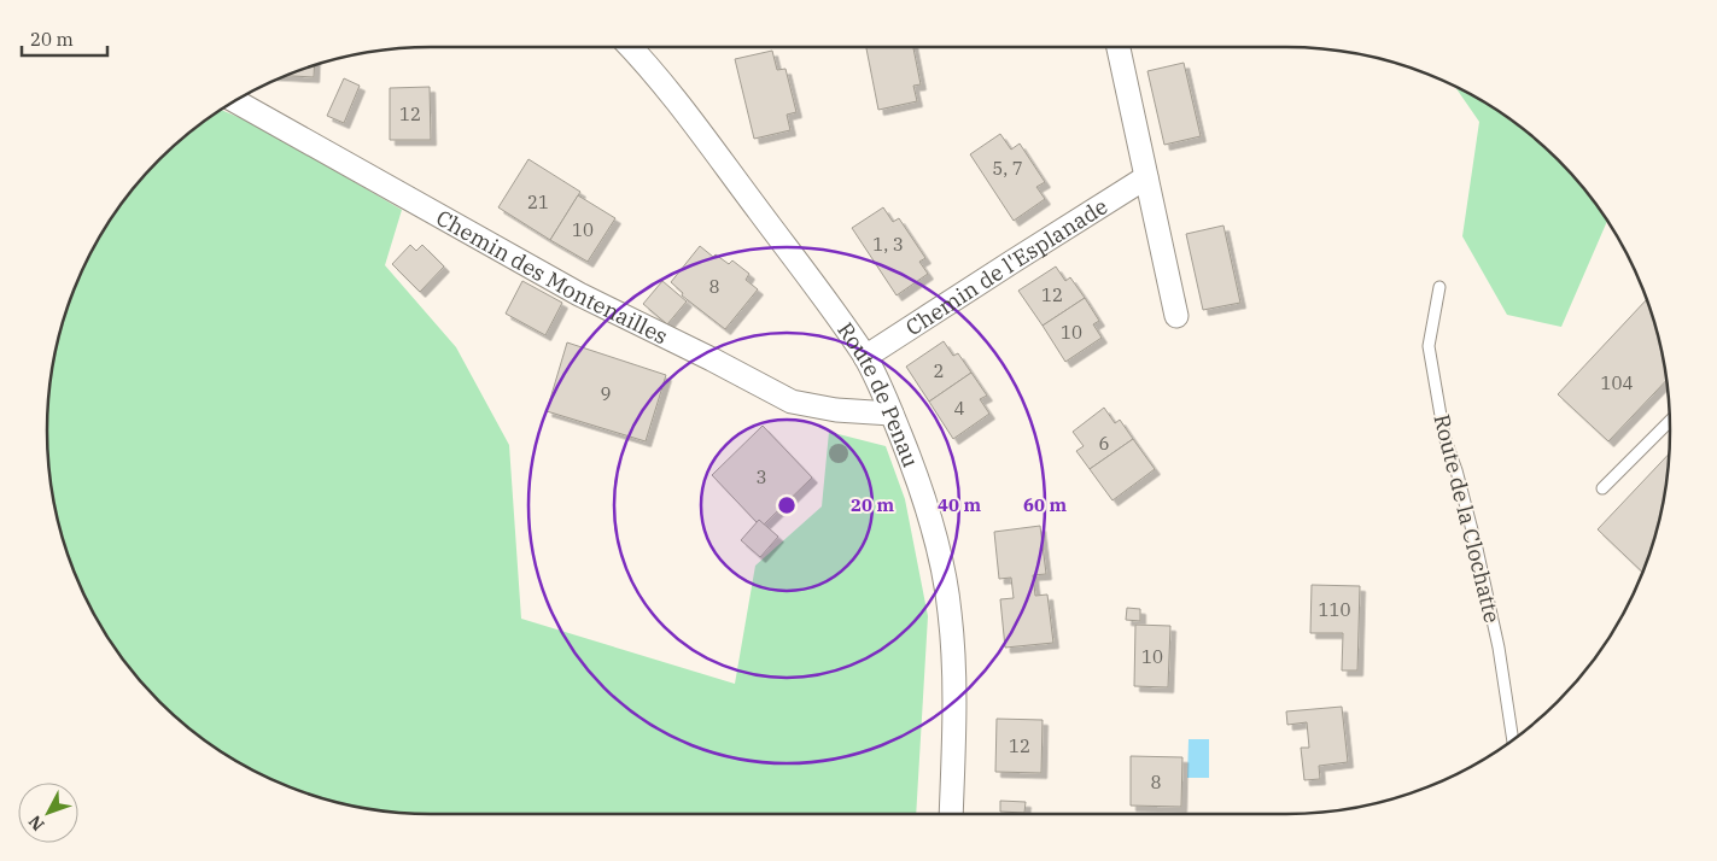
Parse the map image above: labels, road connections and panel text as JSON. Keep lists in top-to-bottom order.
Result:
{
  "streets": {
    "street": ["Chemin de l'Esplanade", "Chemin des Montenailles", "Route de Penau"],
    "lane": ["Route de la Clochatte"]
  },
  "crossings": [
    ["Chemin de l'Esplanade", "Route de Penau"],
    ["Chemin des Montenailles", "Route de Penau"]
  ],
  "house_numbers": [
    "12",
    "5, 7",
    "21",
    "10",
    "1, 3",
    "8",
    "12",
    "10",
    "2",
    "104",
    "9",
    "4",
    "6",
    "3",
    "110",
    "10",
    "12",
    "8"
  ],
  "scale_bar": "20 m",
  "north": "bottom left",
  "rings": ["20 m", "40 m", "60 m"]
}
